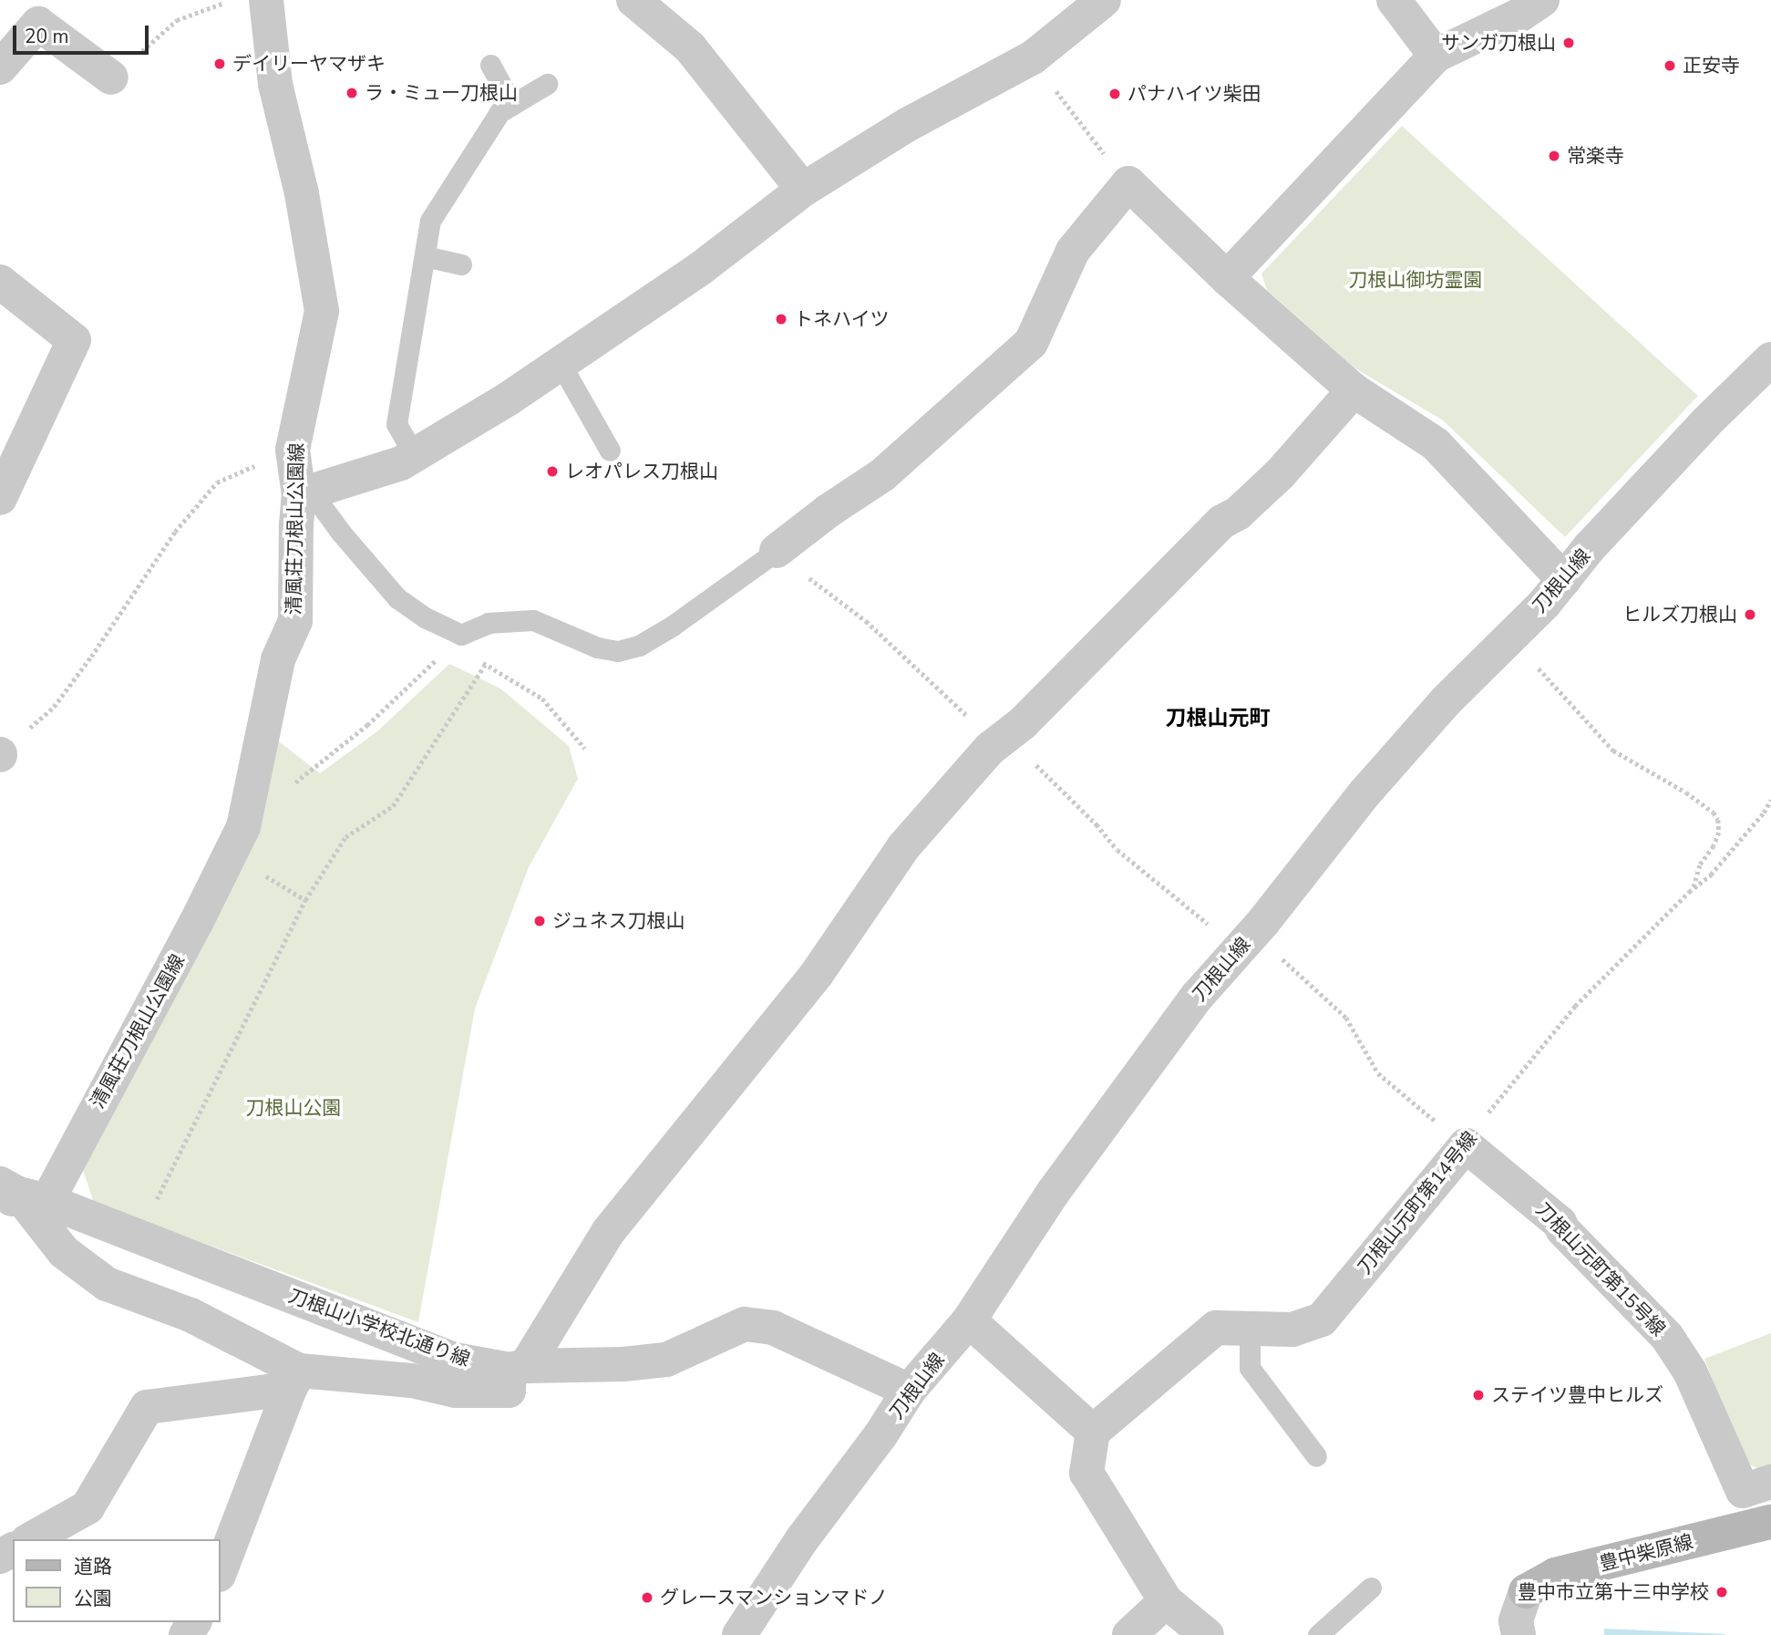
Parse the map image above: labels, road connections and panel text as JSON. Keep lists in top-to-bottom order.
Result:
{
  "streets": {
    "street": [
      "清風荘刀根山公園線",
      "刀根山線",
      "刀根山元町第14号線",
      "刀根山元町第15号線",
      "刀根山小学校北通り線",
      "豊中柴原線"
    ]
  },
  "crossings": [
    ["清風荘刀根山公園線", "刀根山小学校北通り線"],
    ["刀根山線", "刀根山小学校北通り線"],
    ["刀根山元町第14号線", "刀根山元町第15号線"]
  ],
  "districts": ["刀根山元町"],
  "parks": ["刀根山御坊霊園", "刀根山公園"],
  "places": [
    "サンガ刀根山",
    "デイリーヤマザキ",
    "正安寺",
    "ラ・ミュー刀根山",
    "パナハイツ柴田",
    "常楽寺",
    "トネハイツ",
    "レオパレス刀根山",
    "ヒルズ刀根山",
    "ジュネス刀根山",
    "ステイツ豊中ヒルズ",
    "豊中市立第十三中学校",
    "グレースマンションマドノ"
  ],
  "legend": ["道路", "公園"],
  "scale_bar": "20 m"
}
